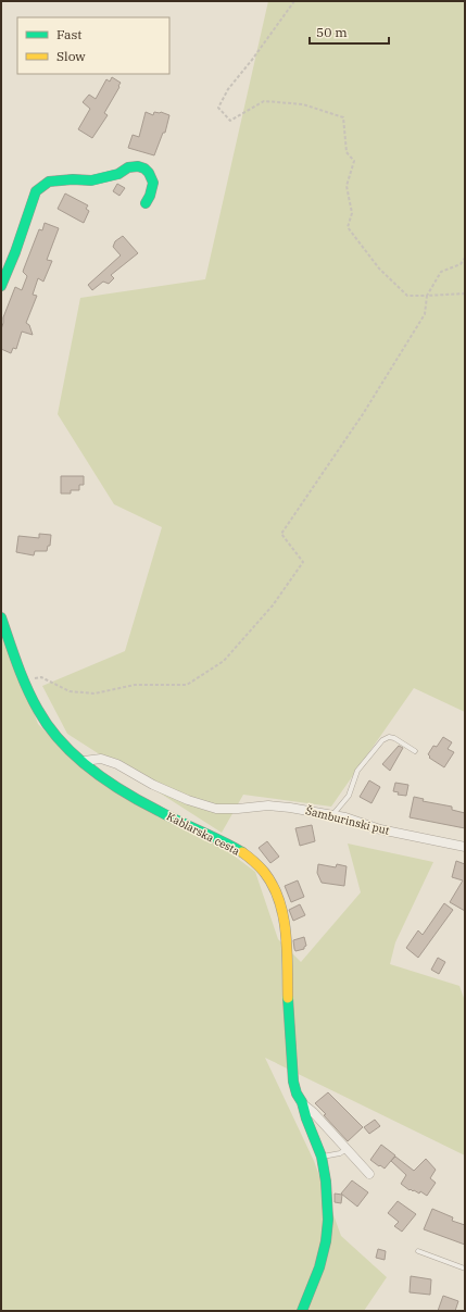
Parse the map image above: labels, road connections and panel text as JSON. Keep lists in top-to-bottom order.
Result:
{
  "streets": {
    "street": ["Šamburinski put", "Kablarska cesta"]
  },
  "crossings": [
    ["Šamburinski put", "Kablarska cesta"]
  ],
  "legend": ["Fast", "Slow"],
  "scale_bar": "50 m"
}
